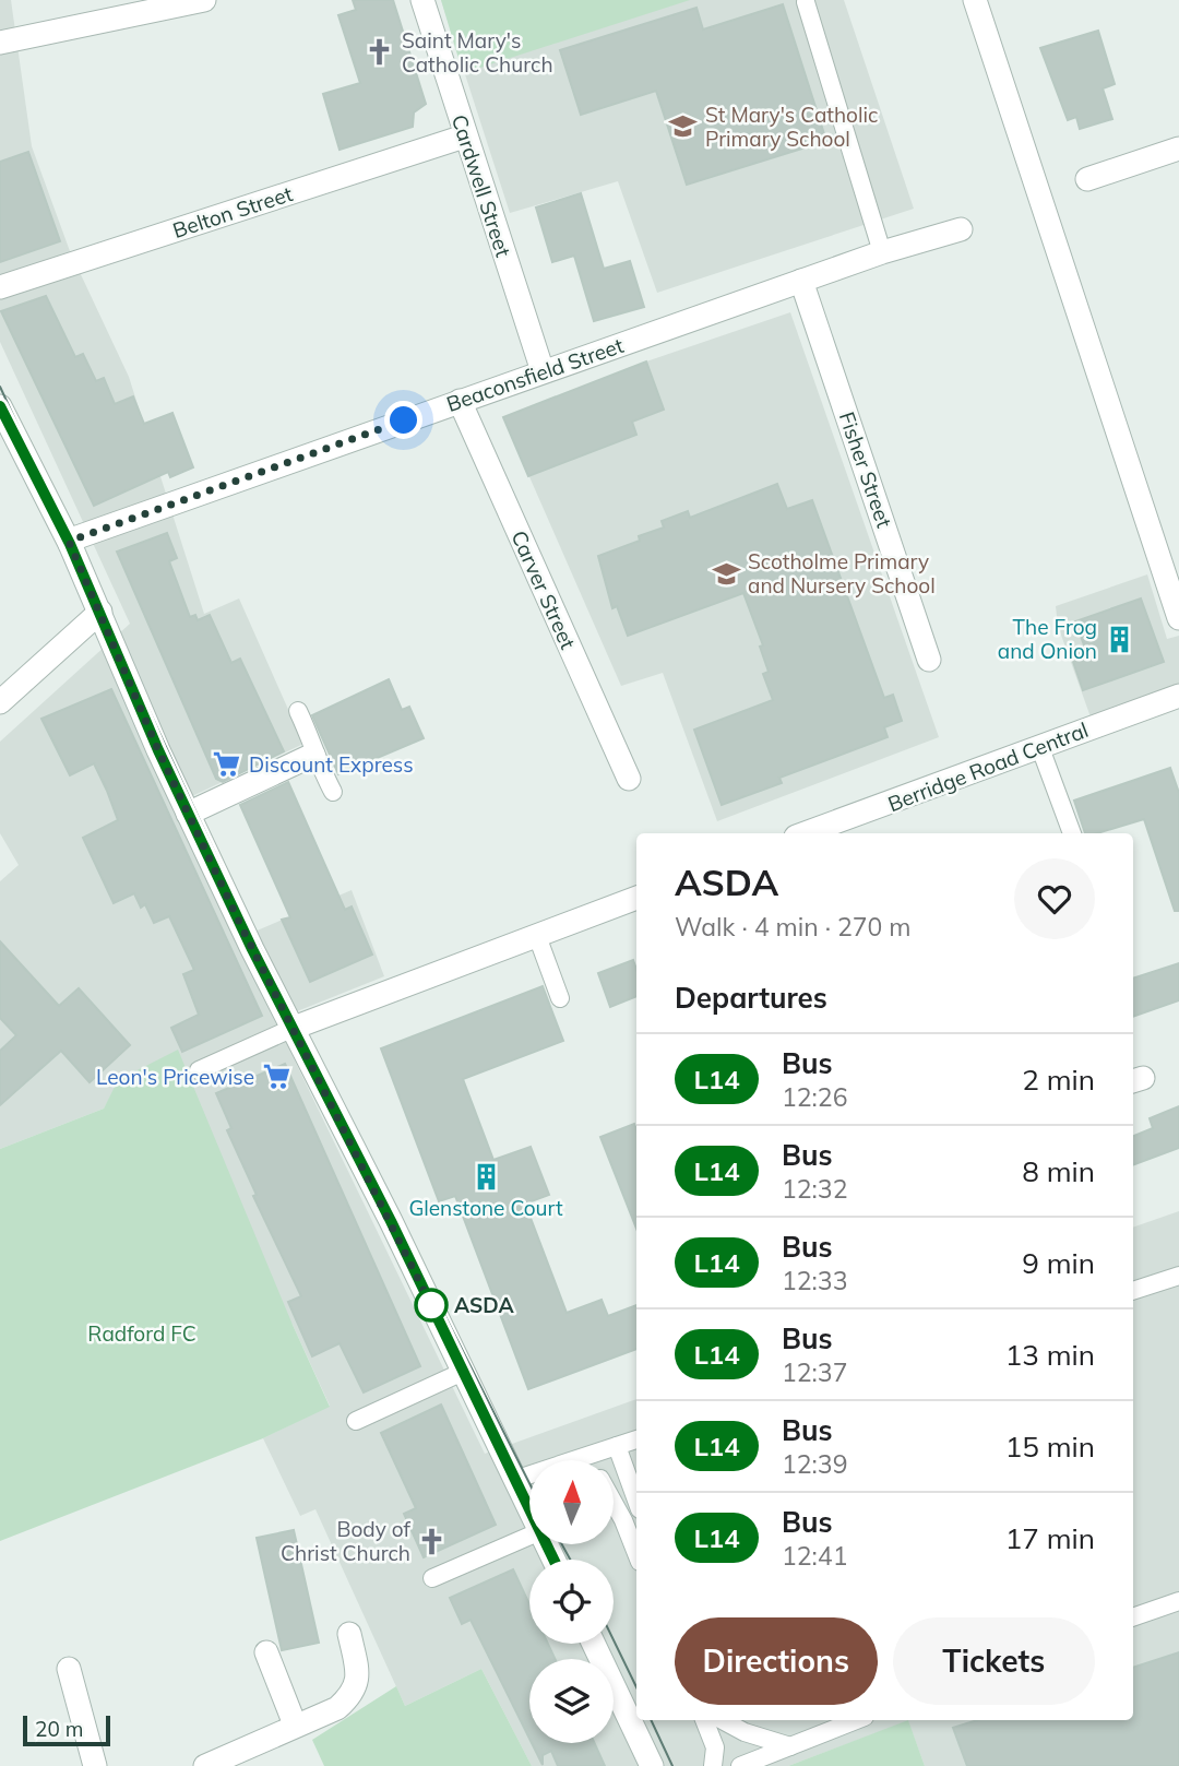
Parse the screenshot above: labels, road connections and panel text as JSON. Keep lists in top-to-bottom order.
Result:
{
  "streets": {
    "street": [
      "Cardwell Street",
      "Belton Street",
      "Beaconsfield Street",
      "Fisher Street",
      "Carver Street",
      "Berridge Road Central"
    ]
  },
  "crossings": [
    ["Cardwell Street", "Belton Street"],
    ["Cardwell Street", "Beaconsfield Street"],
    ["Beaconsfield Street", "Fisher Street"],
    ["Beaconsfield Street", "Carver Street"]
  ],
  "parks": ["Radford FC"],
  "places": {
    "church": ["Saint Mary's Catholic Church", "Body of Christ Church"],
    "school or university": ["St Mary's Catholic Primary School", "Scotholme Primary and Nursery School"],
    "building": ["The Frog and Onion", "Glenstone Court"],
    "supermarket": ["Discount Express", "Leon's Pricewise"],
    "other": ["ASDA"]
  },
  "lines": ["bus line L14"],
  "scale_bar": "20 m",
  "north": "top",
  "page": {
    "heading": [
      ["ASDA", "Walk · 4 min · 270 m"],
      "Departures"
    ],
    "list": [
      {
        "mark": "L14",
        "name": "Bus",
        "note": "12:26",
        "value": "2 min"
      },
      {
        "mark": "L14",
        "name": "Bus",
        "note": "12:32",
        "value": "8 min"
      },
      {
        "mark": "L14",
        "name": "Bus",
        "note": "12:33",
        "value": "9 min"
      },
      {
        "mark": "L14",
        "name": "Bus",
        "note": "12:37",
        "value": "13 min"
      },
      {
        "mark": "L14",
        "name": "Bus",
        "note": "12:39",
        "value": "15 min"
      },
      {
        "mark": "L14",
        "name": "Bus",
        "note": "12:41",
        "value": "17 min"
      }
    ],
    "buttons": ["Directions", "Tickets"],
    "scale": "20 m"
  }
}
